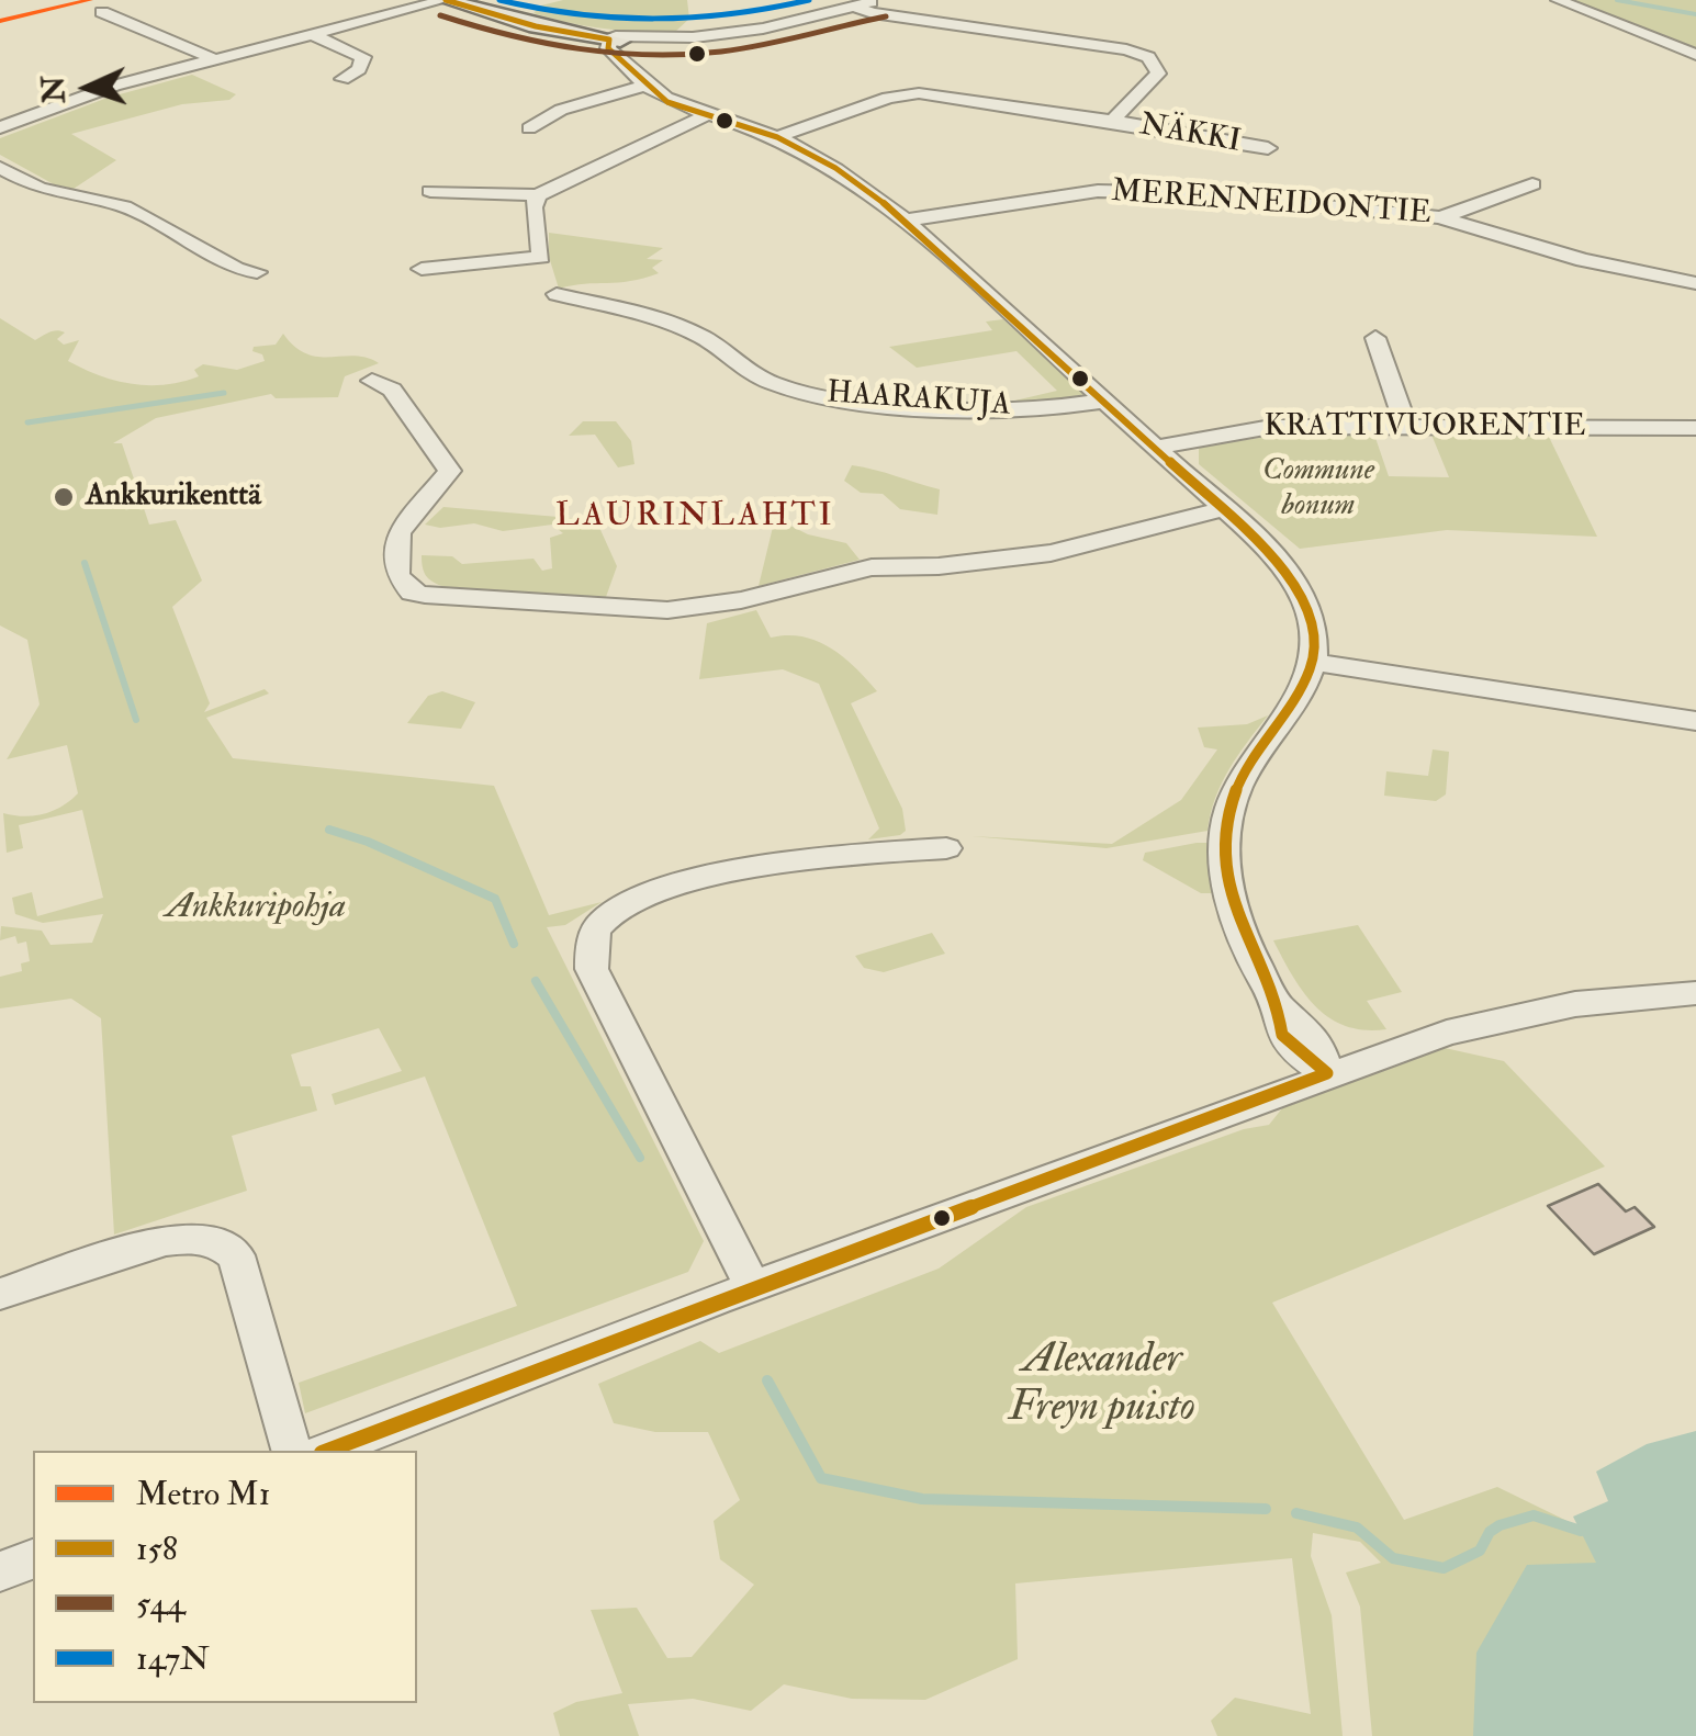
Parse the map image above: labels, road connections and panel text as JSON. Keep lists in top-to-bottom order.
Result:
{
  "streets": {
    "street": [
      "NÄKKI",
      "MERENNEIDONTIE",
      "HAARAKUJA",
      "KRATTIVUORENTIE"
    ]
  },
  "districts": ["LAURINLAHTI"],
  "parks": ["Commune bonum", "Ankkuripohja", "Alexander Freyn puisto"],
  "places": ["Ankkurikenttä"],
  "lines": [
    "metro line M1",
    "transit line 158",
    "transit line 147N",
    "transit line 544"
  ],
  "legend": [
    "Metro M1",
    "158",
    "544",
    "147N"
  ],
  "north": "left"
}
